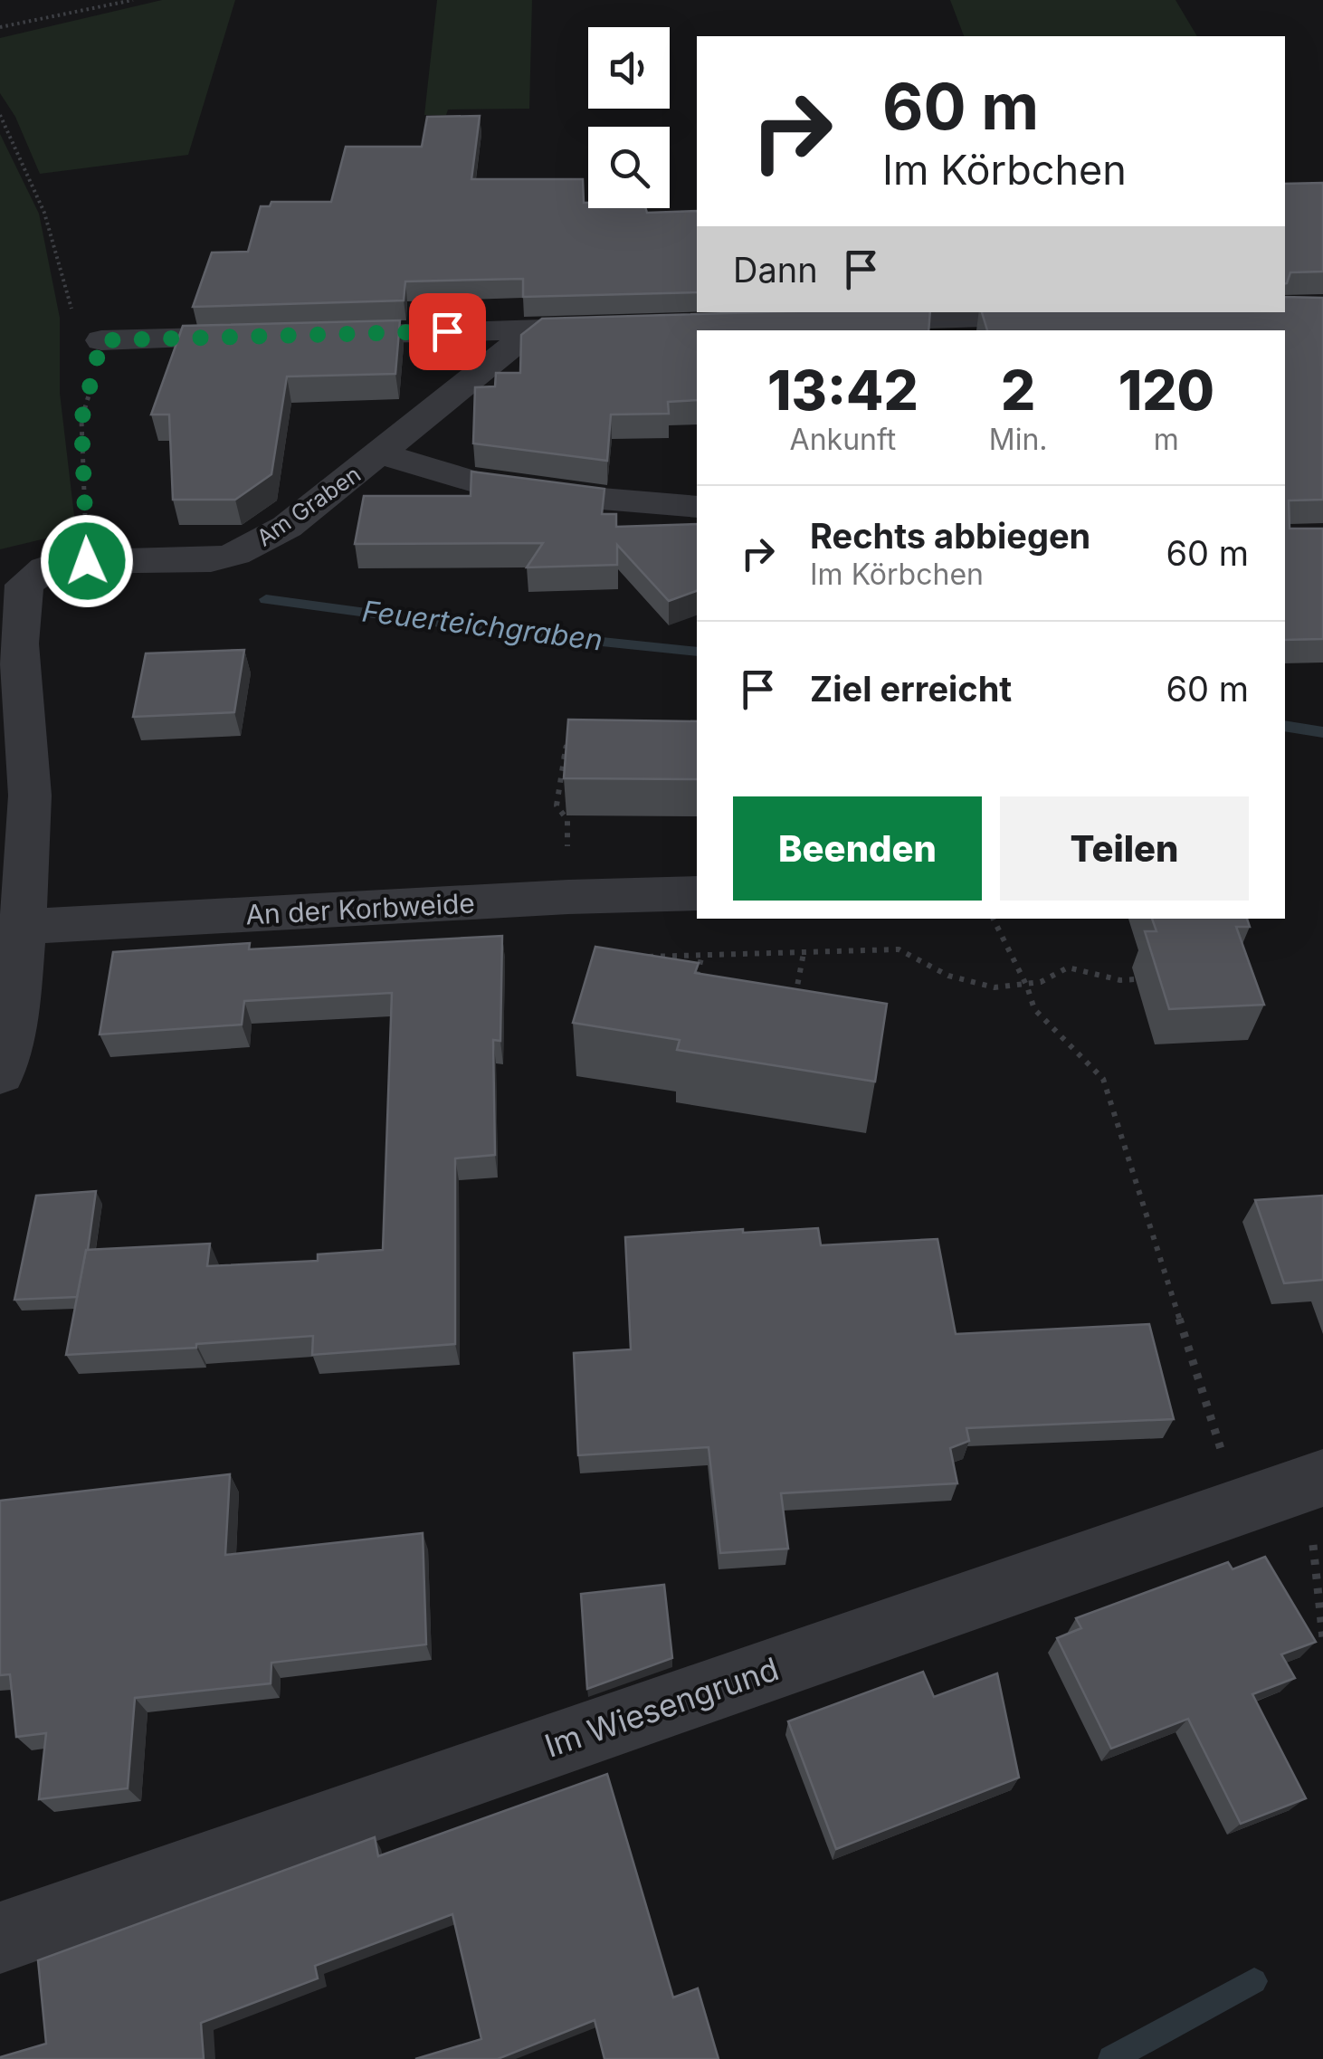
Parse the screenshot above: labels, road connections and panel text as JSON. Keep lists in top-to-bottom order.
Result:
{
  "streets": {
    "street": ["Am Graben", "An der Korbweide", "Im Wiesengrund"]
  },
  "water": ["Feuerteichgraben"],
  "page": {
    "turn": ["60 m", "Im Körbchen"],
    "then": "Dann",
    "eta": [
      "13:42",
      "Ankunft",
      "2",
      "Min.",
      "120",
      "m"
    ],
    "list": [
      {
        "name": "Rechts abbiegen",
        "note": "Im Körbchen",
        "value": "60 m"
      },
      {
        "name": "Ziel erreicht",
        "value": "60 m"
      }
    ],
    "buttons": ["Beenden", "Teilen"]
  }
}
